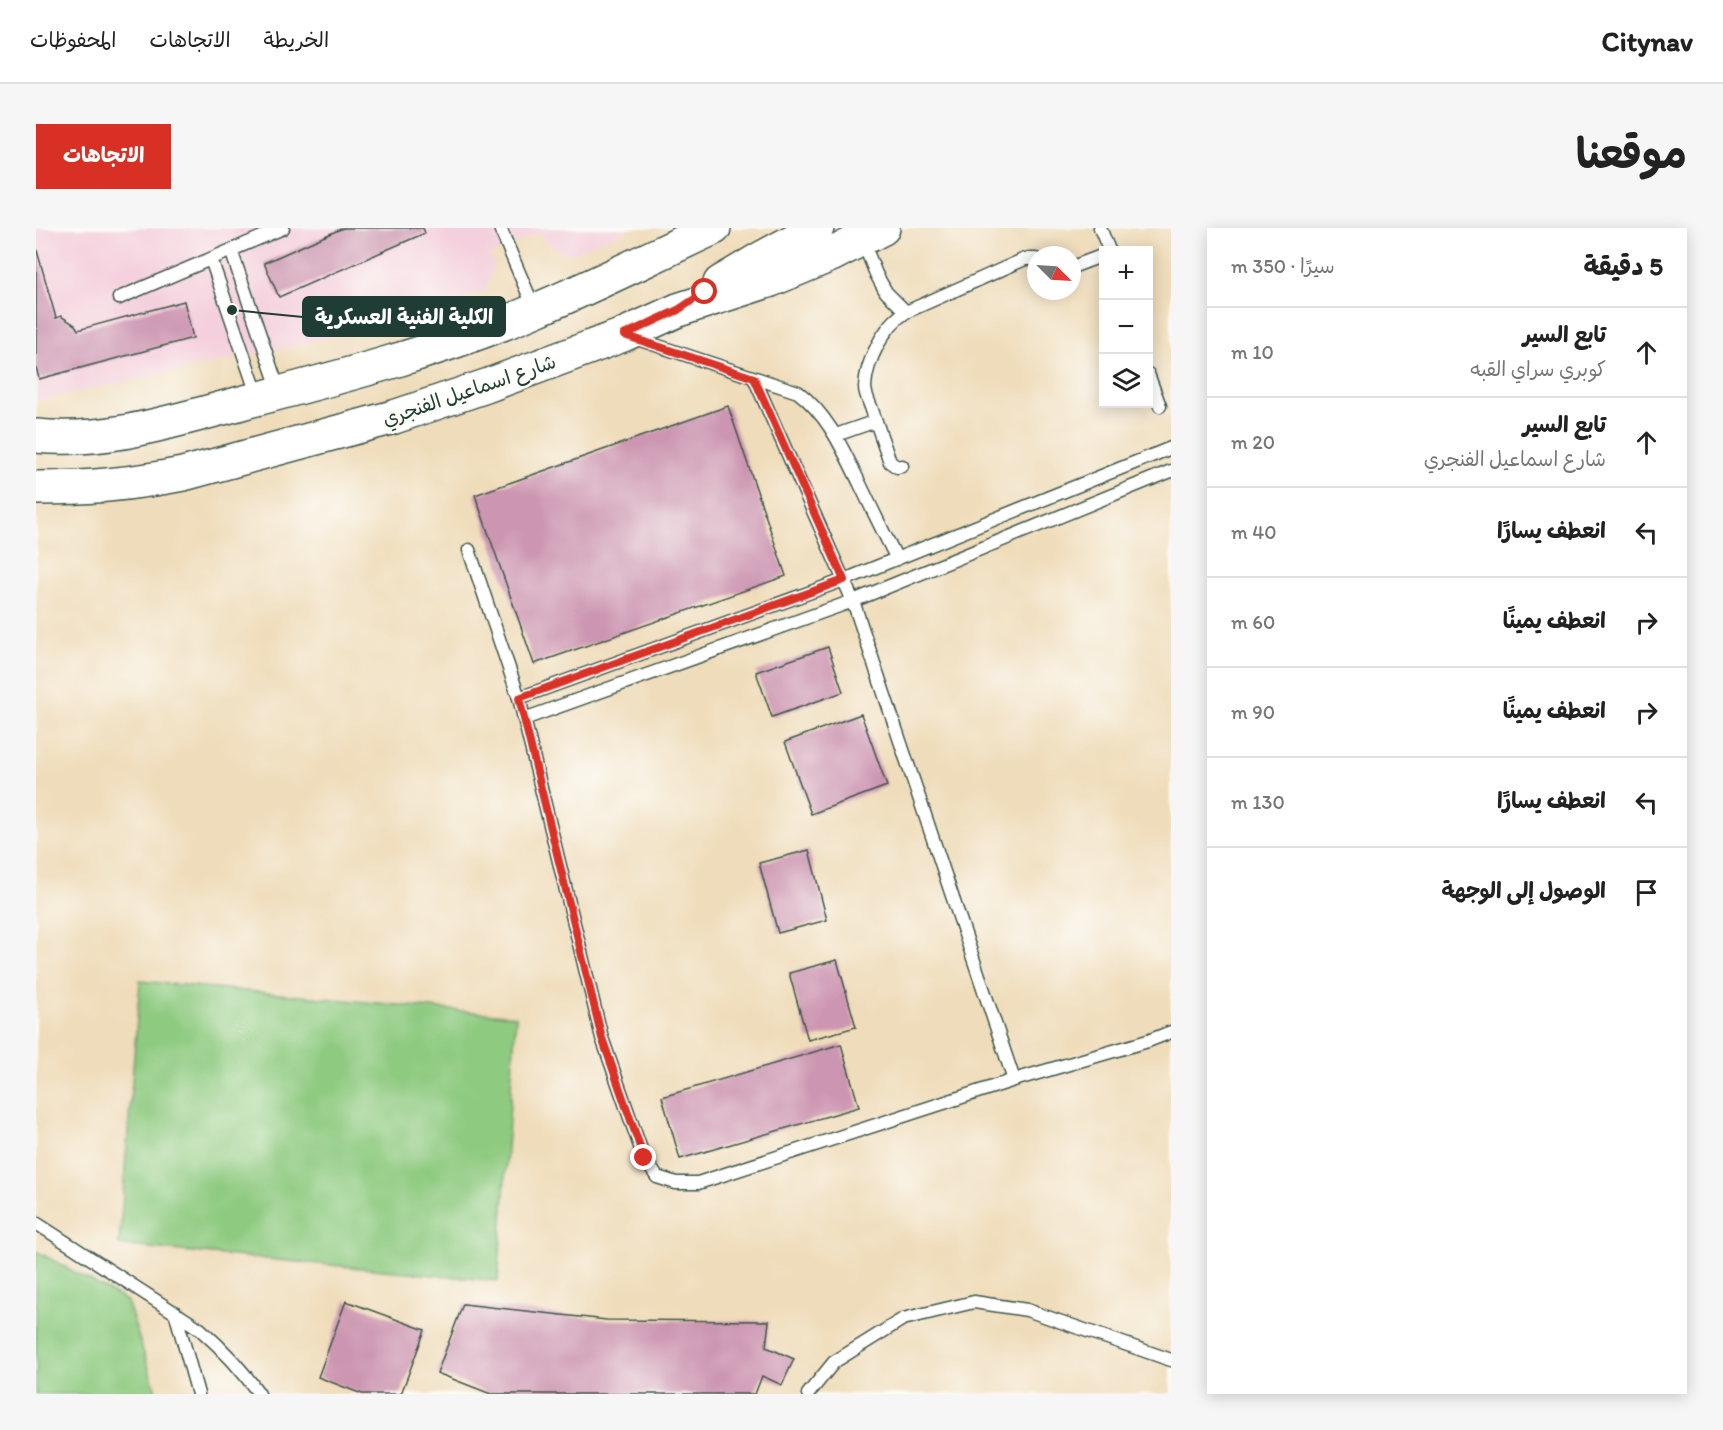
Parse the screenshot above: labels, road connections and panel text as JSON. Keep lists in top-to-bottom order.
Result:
{
  "streets": {
    "main road": ["شارع اسماعيل الفنجري"]
  },
  "places": ["الكلية الفنية العسكرية"],
  "north": "bottom right",
  "page": {
    "header": "Citynav",
    "nav": ["الخريطة", "الاتجاهات", "المحفوظات"],
    "title": "موقعنا",
    "buttons": "الاتجاهات",
    "heading": ["5 دقيقة", "سيرًا · 350 m"],
    "map_buttons": ["+", "−"],
    "list": [
      ["تابع السير", "كوبري سراي القبه", "10 m"],
      ["تابع السير", "شارع اسماعيل الفنجري", "20 m"],
      ["انعطف يسارًا", "40 m"],
      ["انعطف يمينًا", "60 m"],
      ["انعطف يمينًا", "90 m"],
      ["انعطف يسارًا", "130 m"],
      "الوصول إلى الوجهة"
    ]
  }
}
